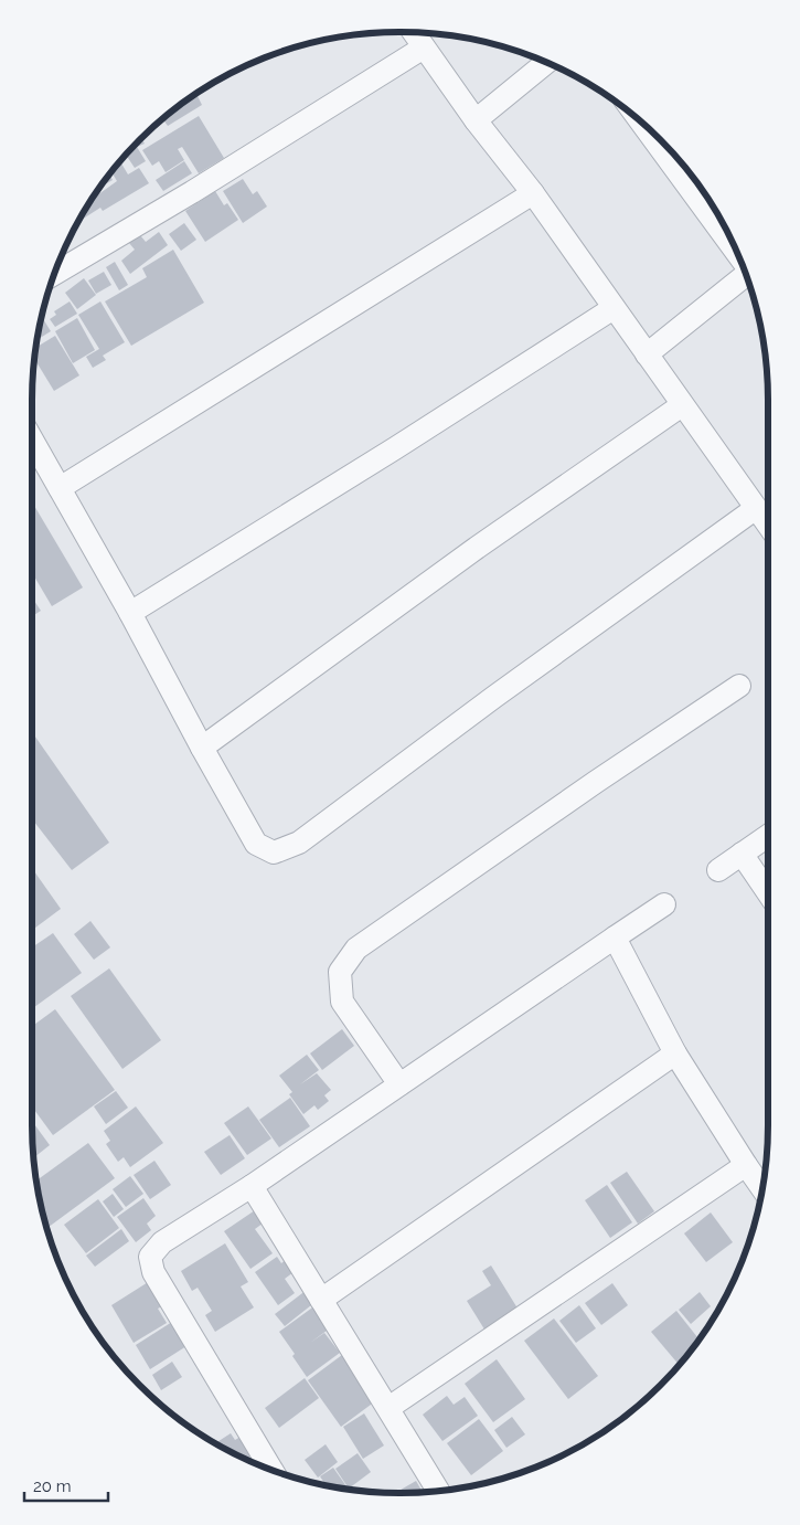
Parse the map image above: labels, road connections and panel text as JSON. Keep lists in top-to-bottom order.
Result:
{
  "scale_bar": "20 m"
}
